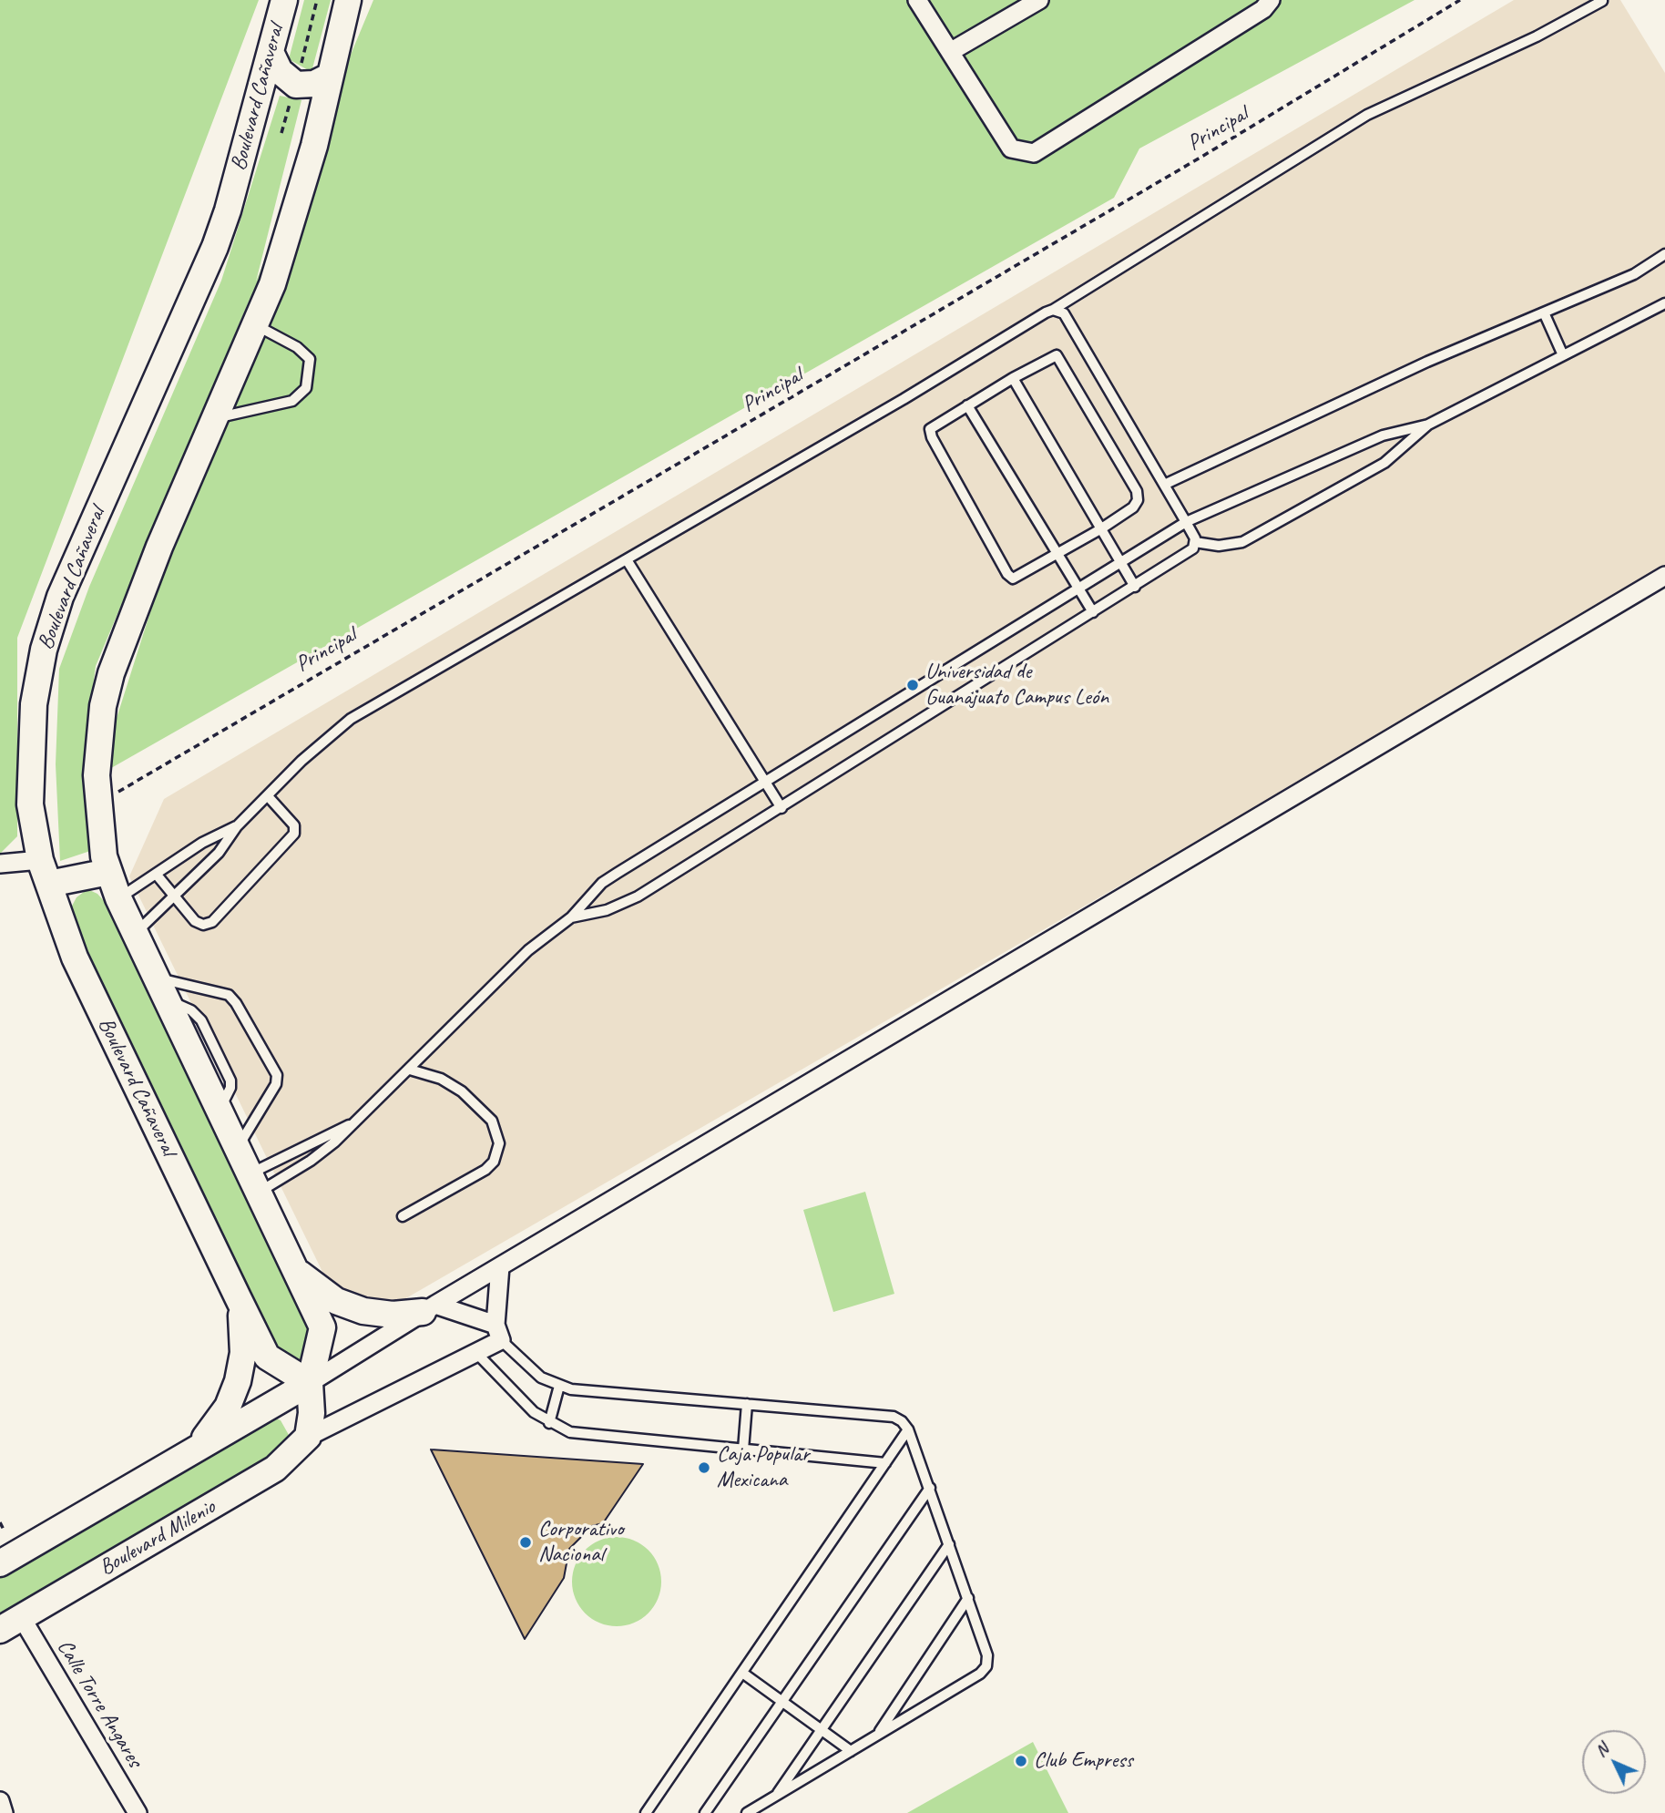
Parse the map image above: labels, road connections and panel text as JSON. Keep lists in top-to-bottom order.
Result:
{
  "streets": {
    "street": ["Boulevard Cañaveral", "Boulevard Milenio", "Calle Torre Angares"],
    "path": ["Principal"]
  },
  "crossings": [
    ["Boulevard Milenio", "Calle Torre Angares"]
  ],
  "places": [
    "Universidad de Guanajuato Campus León",
    "Caja Popular Mexicana",
    "Corporativo Nacional",
    "Club Empress"
  ],
  "north": "top left"
}
